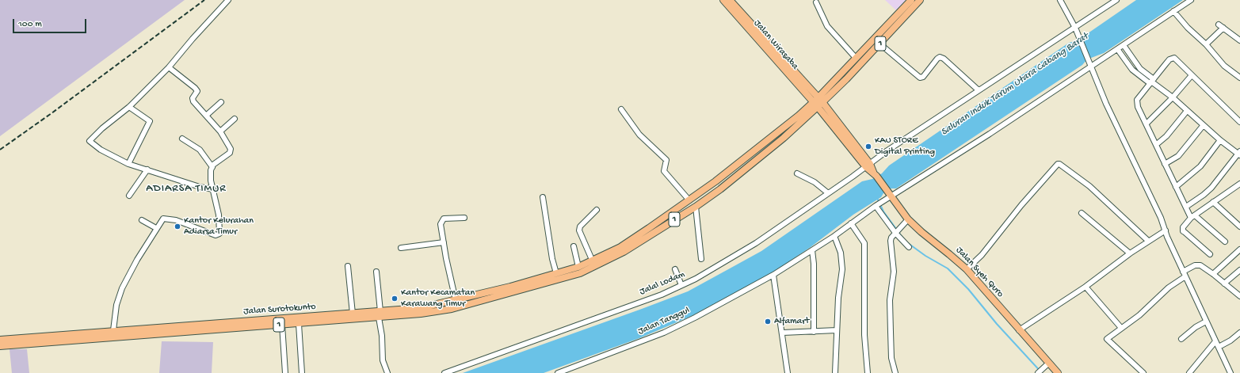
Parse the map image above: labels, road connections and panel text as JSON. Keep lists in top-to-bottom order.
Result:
{
  "streets": {
    "main road": [
      "1",
      "Jalan Wirasaba",
      "Jalan Syeh Quro",
      "Jalan Surotokunto"
    ],
    "street": ["Jalal Lodam", "Jalan Tanggul"]
  },
  "crossings": [
    ["1", "Jalan Wirasaba"],
    ["1", "Jalan Syeh Quro"],
    ["1", "Jalan Surotokunto"],
    ["Jalan Wirasaba", "Jalan Syeh Quro"],
    ["Jalan Syeh Quro", "Jalal Lodam"],
    ["Jalan Syeh Quro", "Jalan Tanggul"]
  ],
  "districts": ["ADIARSA TIMUR"],
  "water": ["Saluran Induk Tarum Utara Cabang Barat"],
  "places": [
    "KAU STORE Digital Printing",
    "Kantor Kelurahan Adiarsa Timur",
    "Kantor Kecamatan Karawang Timur",
    "Alfamart"
  ],
  "scale_bar": "100 m"
}
